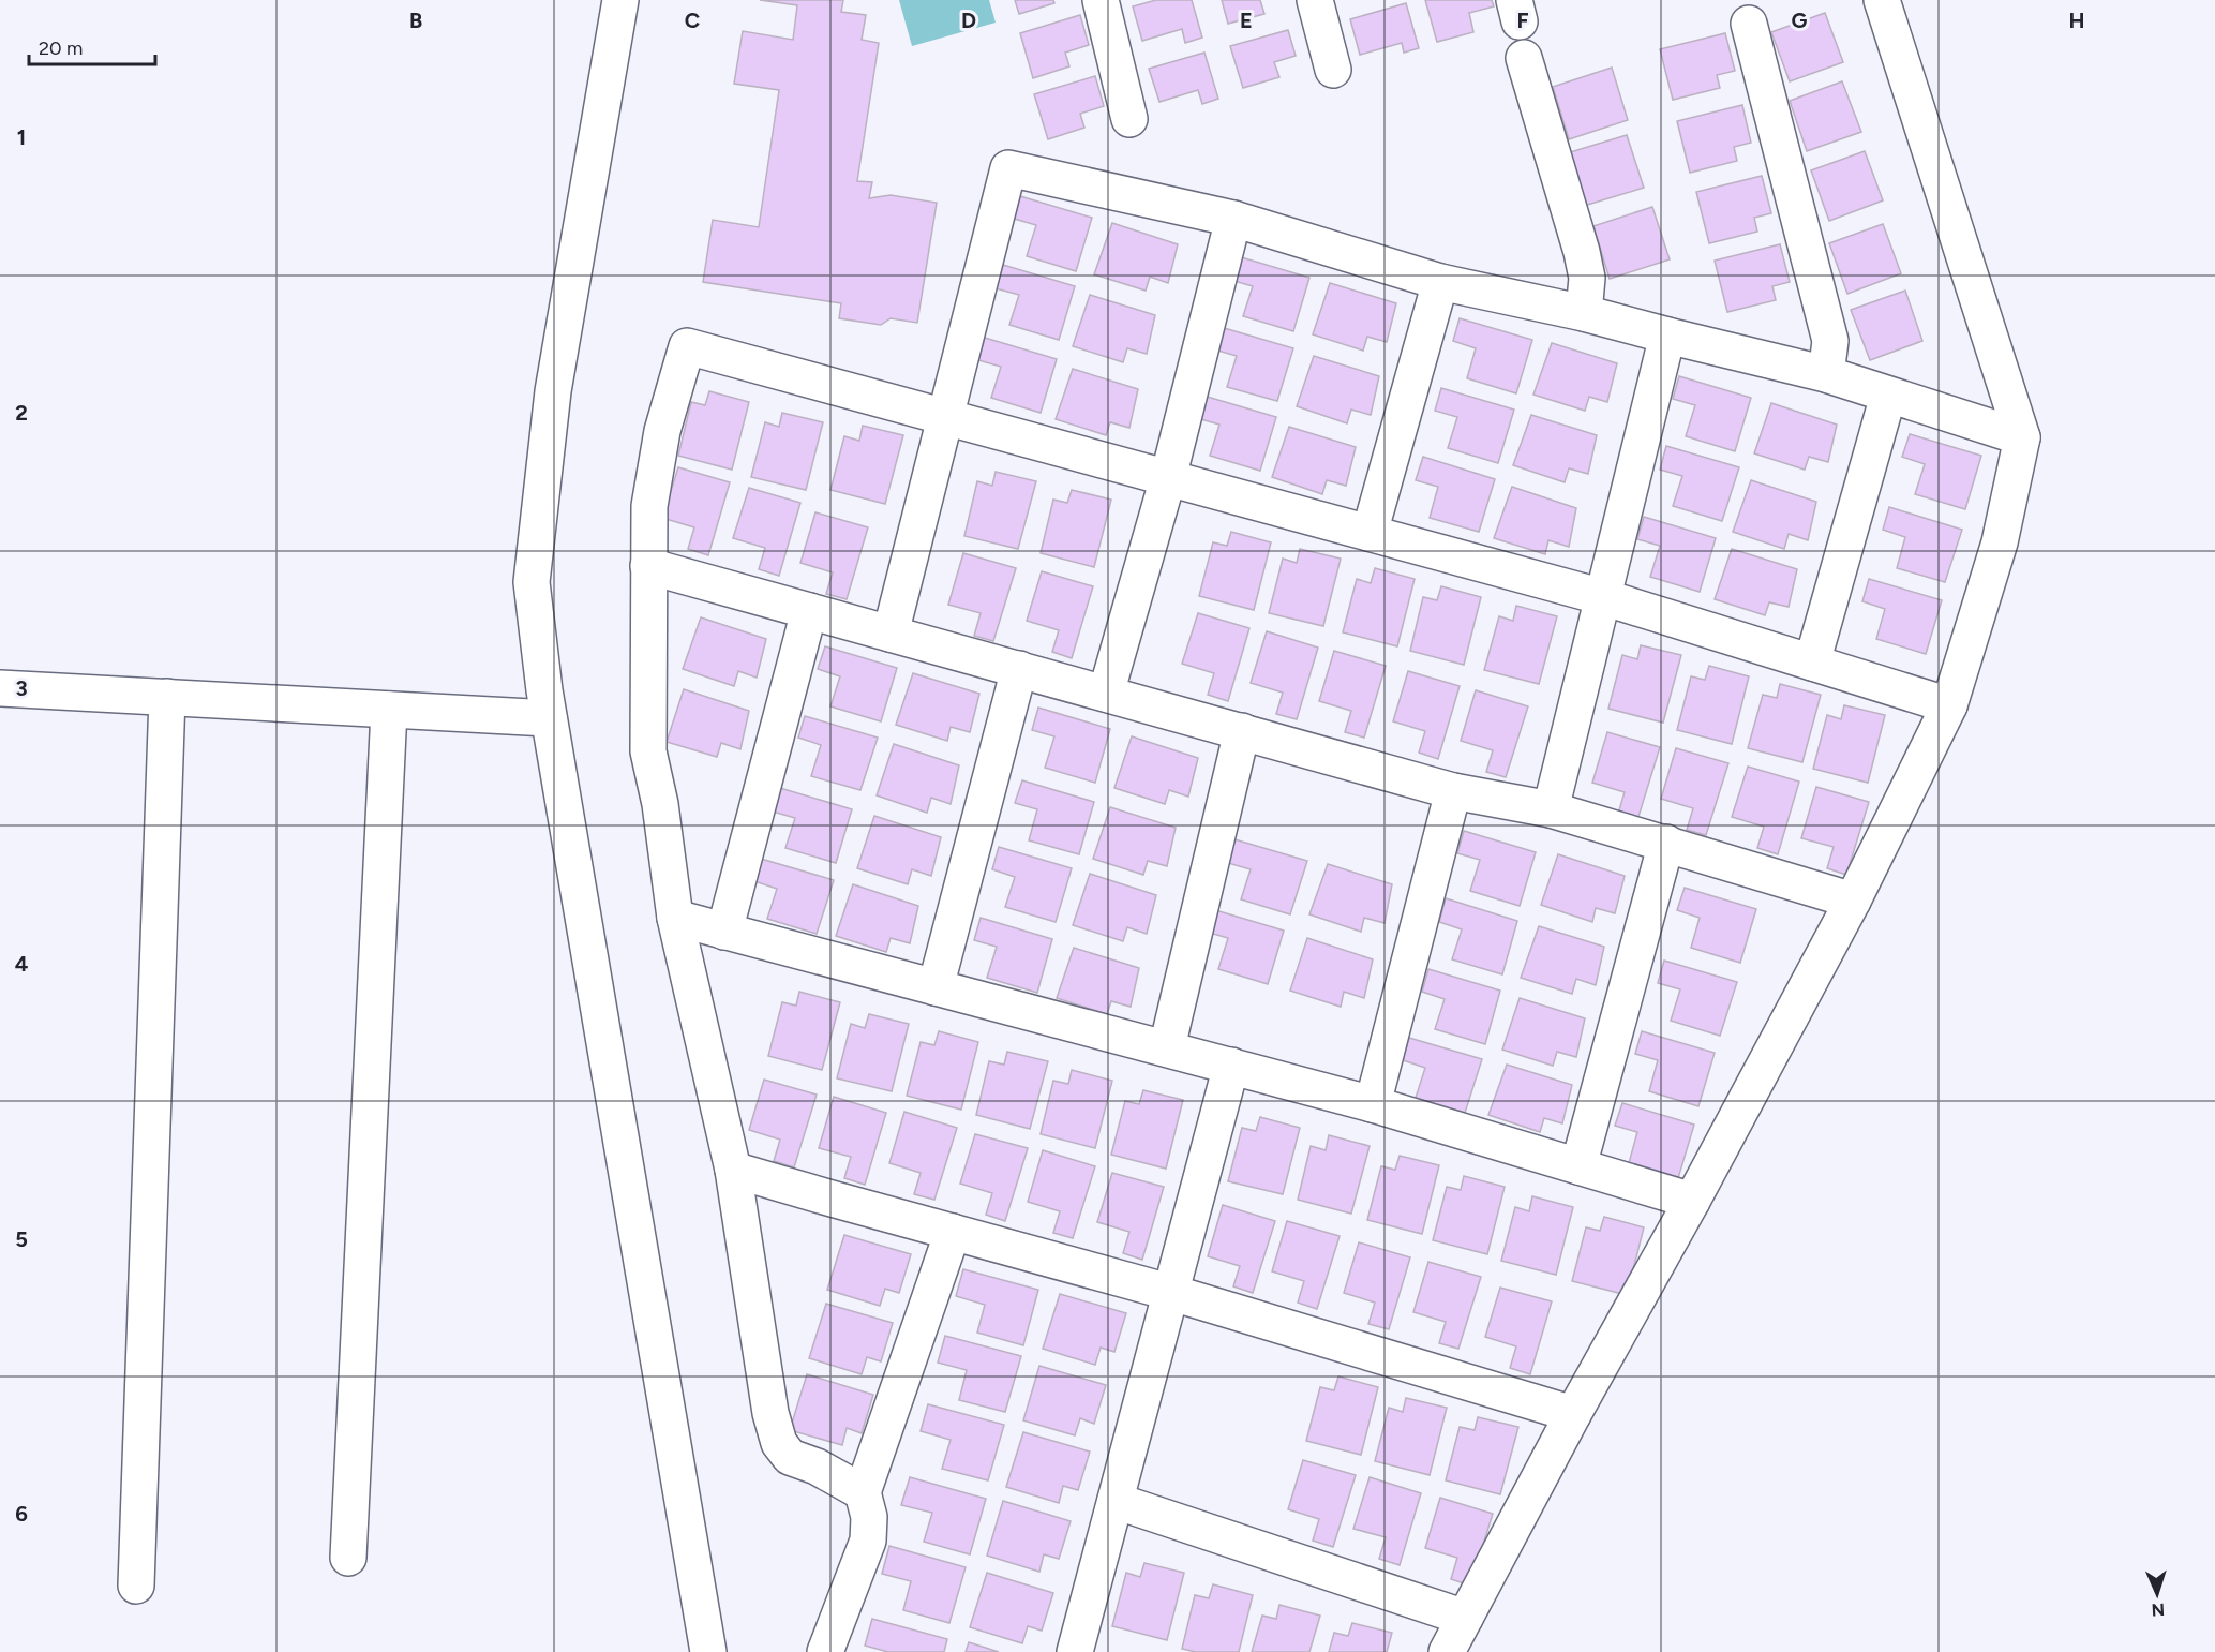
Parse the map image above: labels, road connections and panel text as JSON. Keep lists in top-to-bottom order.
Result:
{
  "scale_bar": "20 m",
  "north": "bottom",
  "grid": {
    "columns": [
      "B",
      "C",
      "D",
      "E",
      "F",
      "G",
      "H"
    ],
    "rows": [
      "1",
      "2",
      "3",
      "4",
      "5",
      "6"
    ]
  }
}
